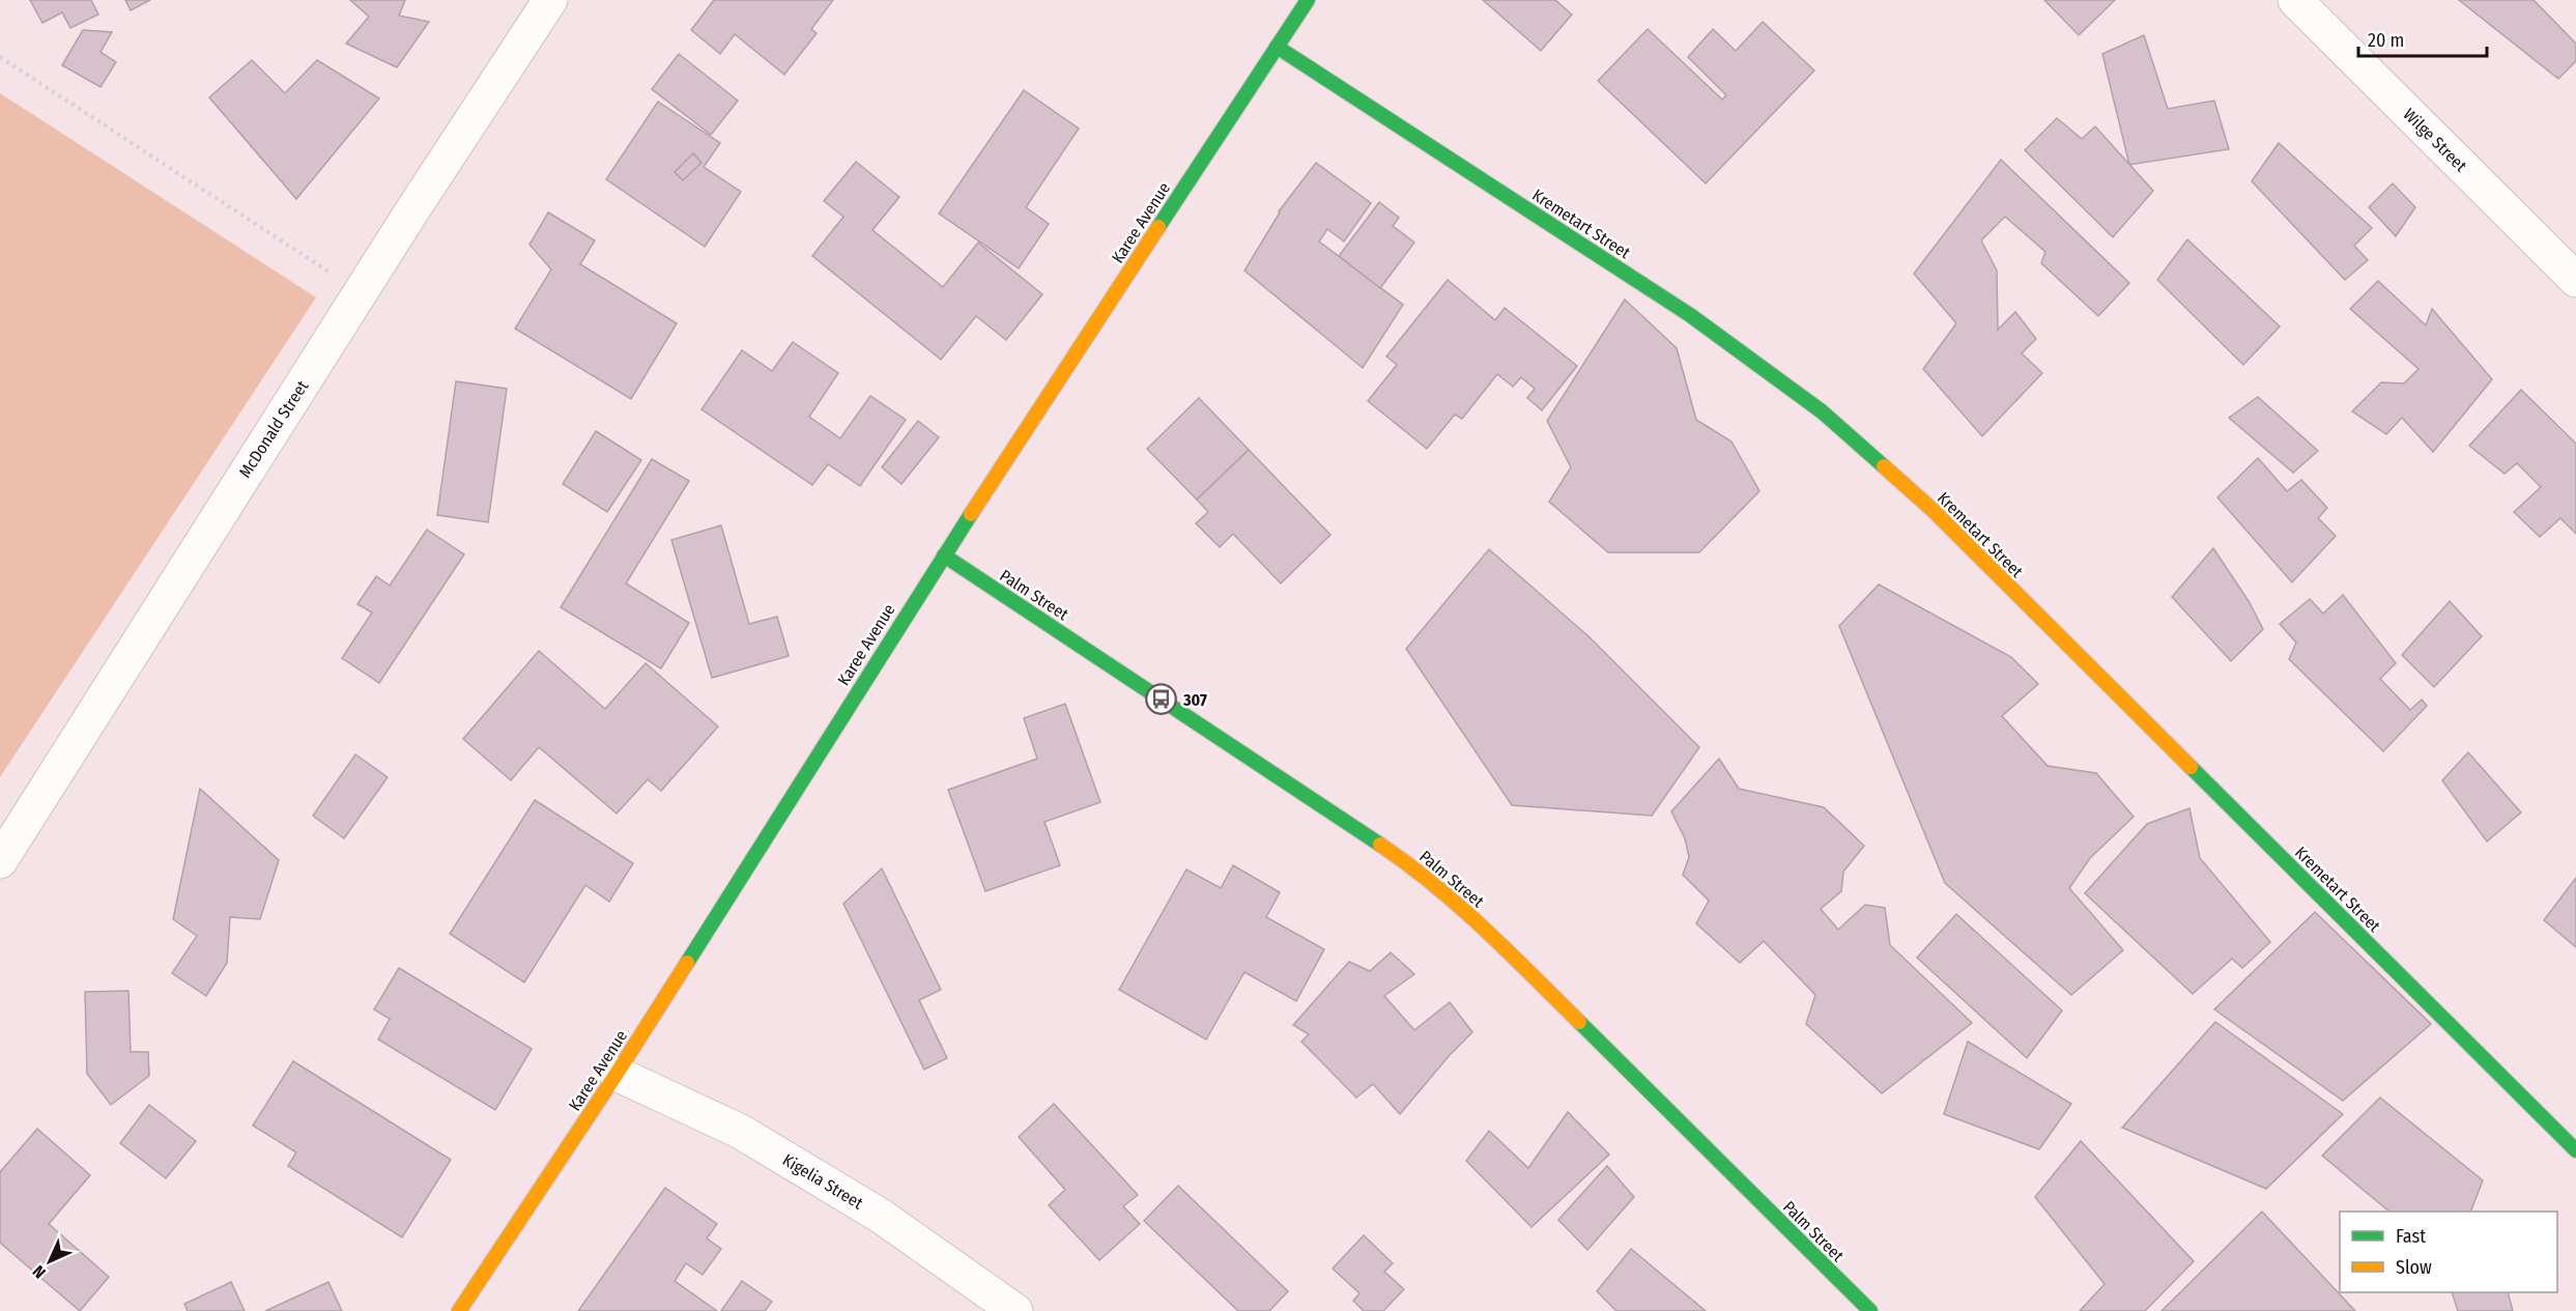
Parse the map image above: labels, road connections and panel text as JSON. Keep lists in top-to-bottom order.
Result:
{
  "streets": {
    "street": [
      "Wilge Street",
      "Karee Avenue",
      "Kremetart Street",
      "McDonald Street",
      "Palm Street",
      "Kigelia Street"
    ]
  },
  "crossings": [
    ["Karee Avenue", "Kremetart Street"],
    ["Karee Avenue", "Palm Street"],
    ["Karee Avenue", "Kigelia Street"]
  ],
  "places": {
    "bus stop": ["307"]
  },
  "legend": ["Fast", "Slow"],
  "scale_bar": "20 m",
  "north": "bottom left"
}
